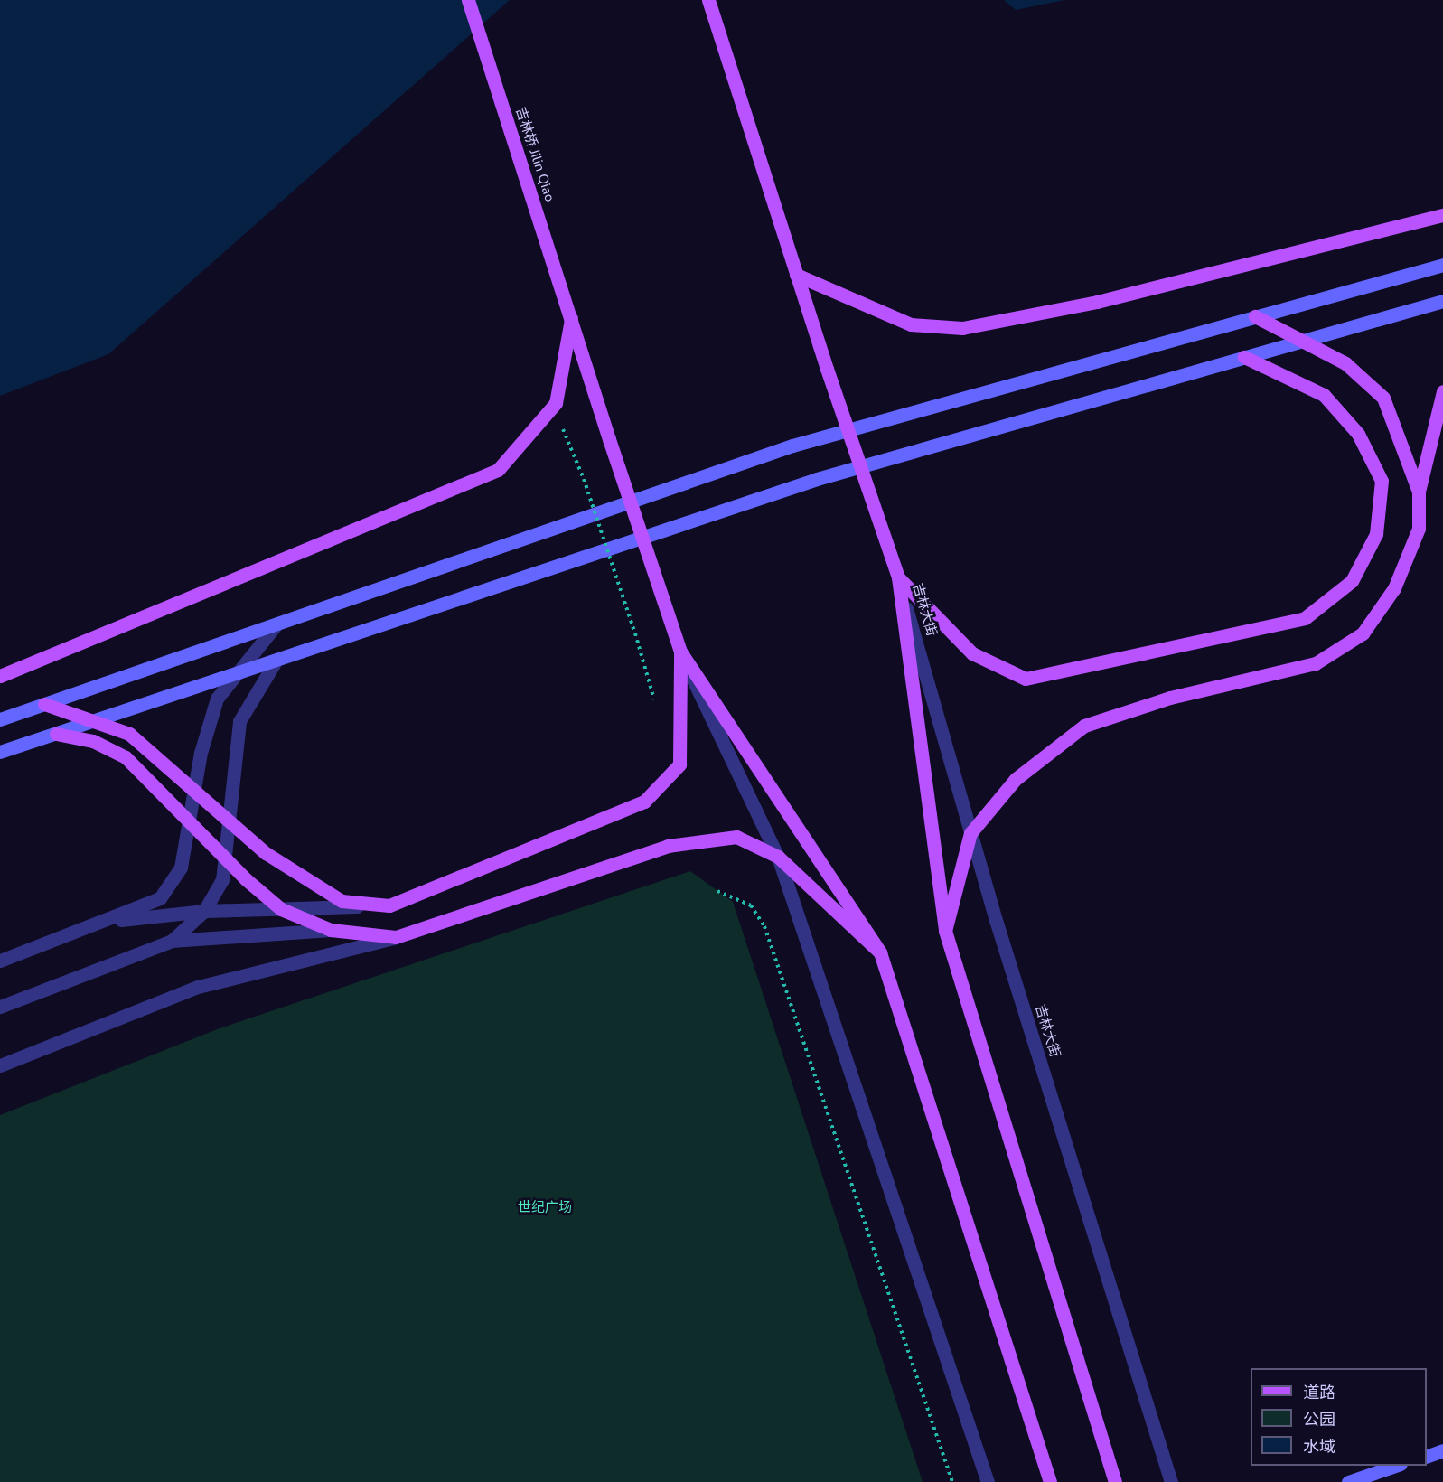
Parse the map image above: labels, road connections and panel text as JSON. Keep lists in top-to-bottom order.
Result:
{
  "streets": {
    "main road": ["吉林桥 Jilin Qiao", "吉林大街"]
  },
  "parks": ["世纪广场"],
  "legend": ["道路", "公园", "水域"]
}
